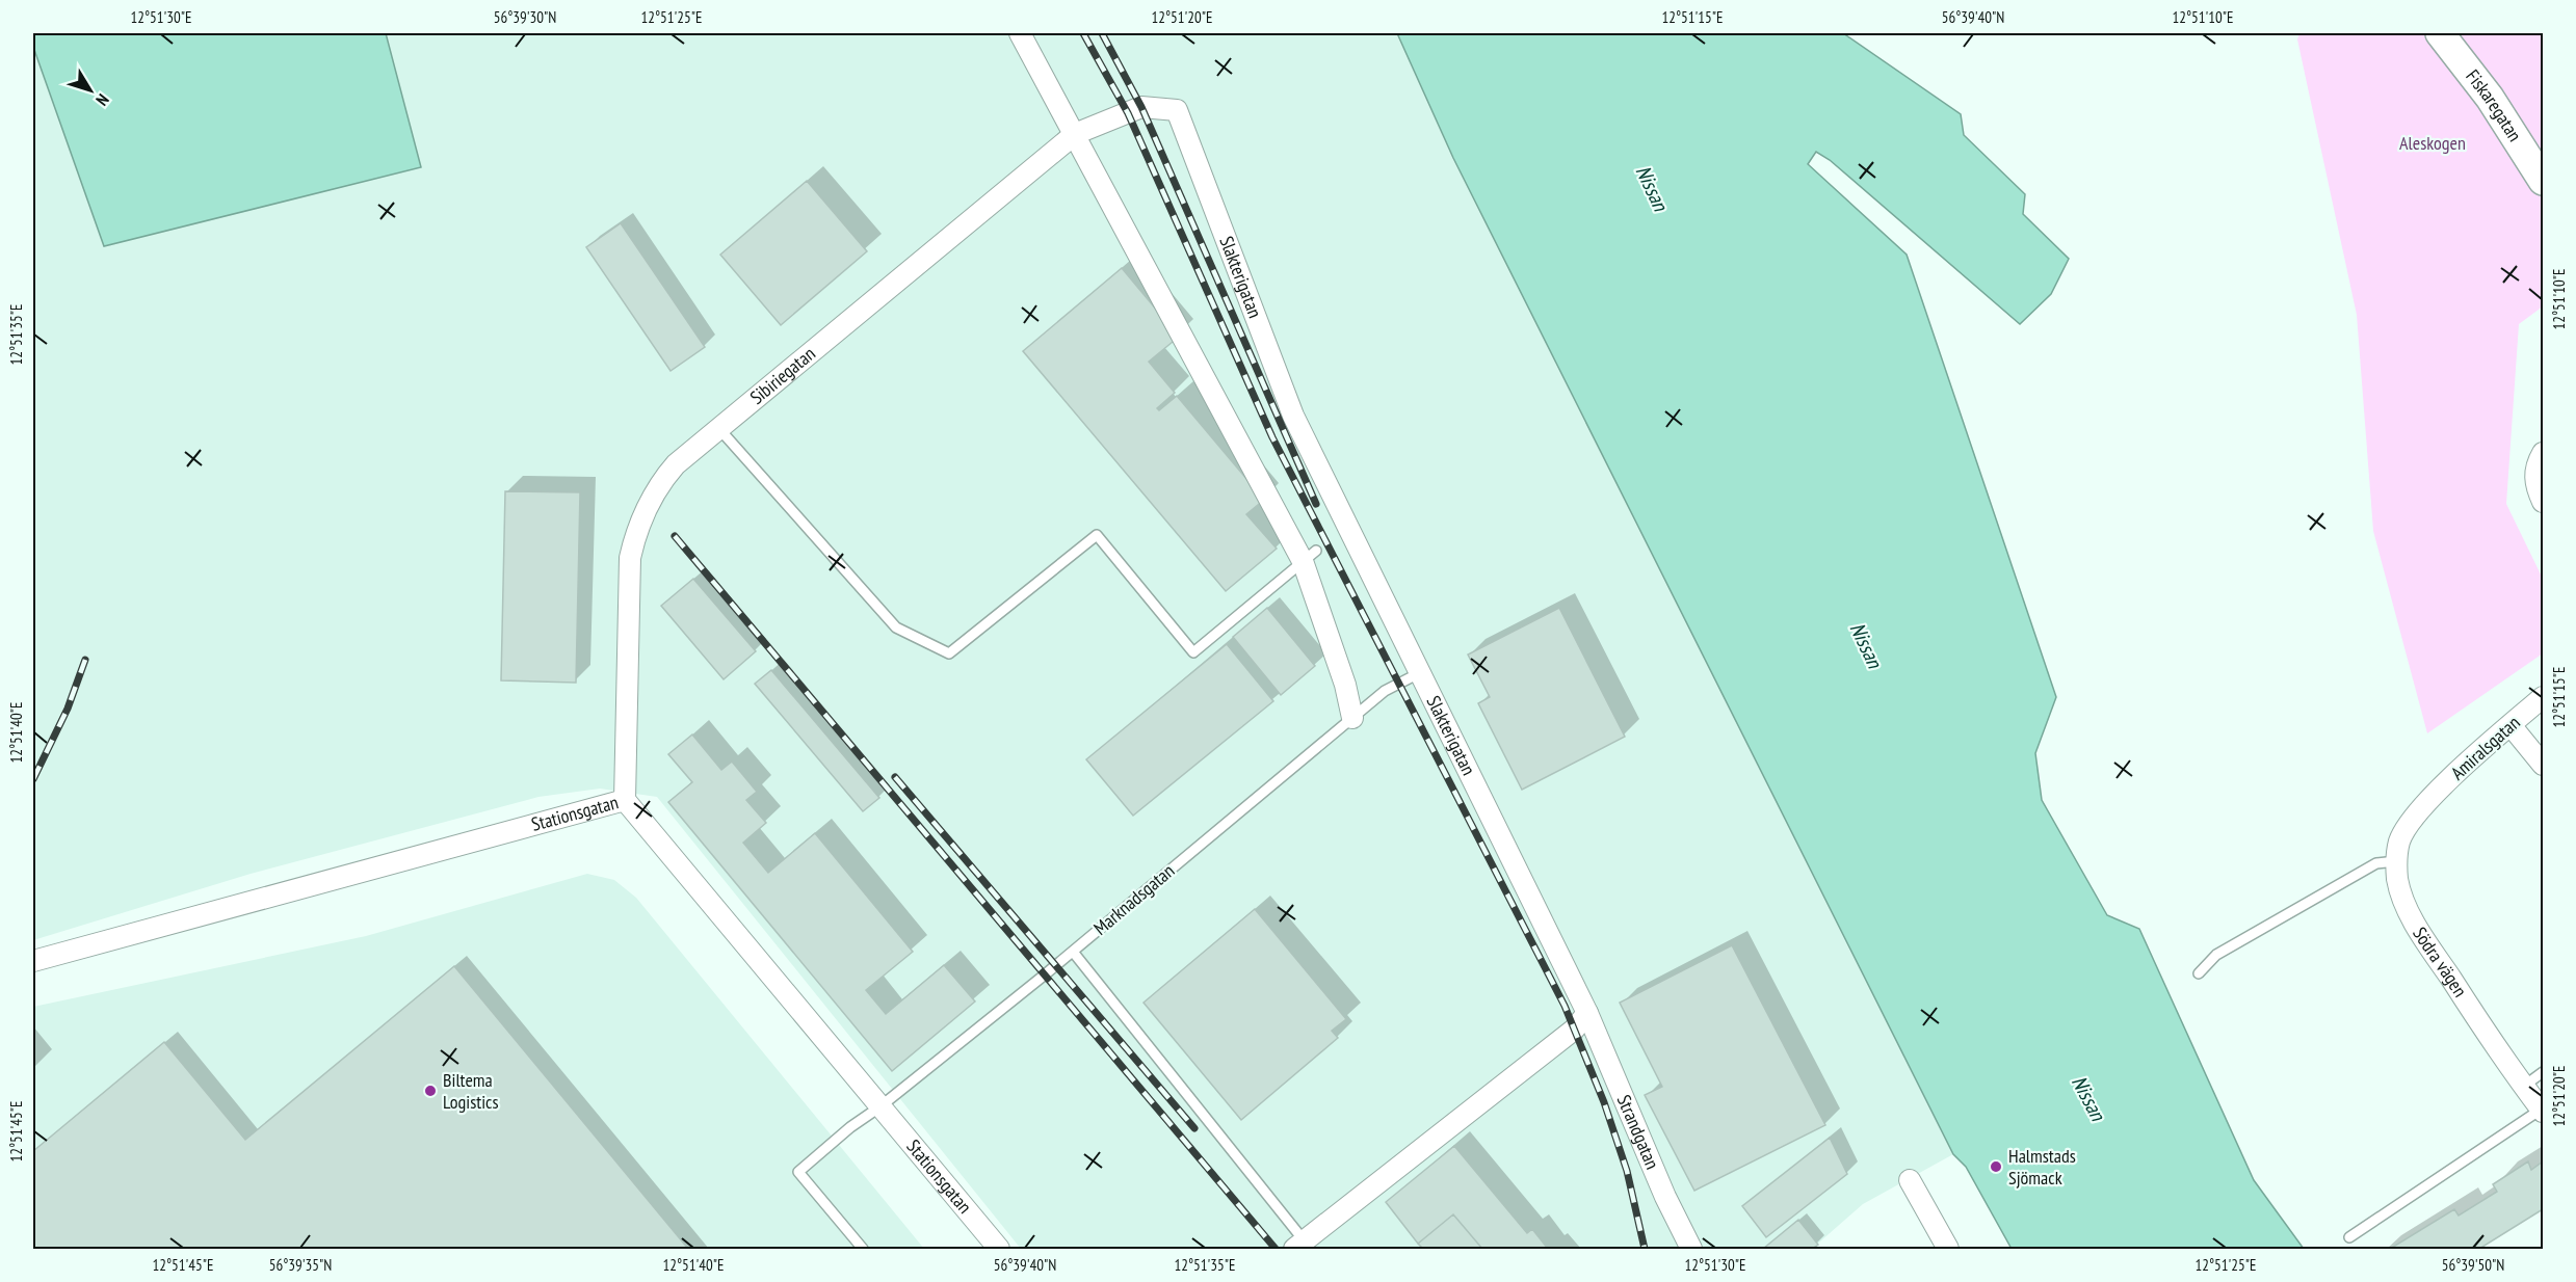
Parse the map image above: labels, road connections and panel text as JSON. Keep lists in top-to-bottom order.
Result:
{
  "streets": {
    "street": [
      "Fiskaregatan",
      "Slakterigatan",
      "Sibiriegatan",
      "Amiralsgatan",
      "Stationsgatan",
      "Södra vägen",
      "Strandgatan"
    ],
    "lane": ["Marknadsgatan"]
  },
  "crossings": [
    ["Slakterigatan", "Sibiriegatan"],
    ["Slakterigatan", "Marknadsgatan"],
    ["Slakterigatan", "Strandgatan"],
    ["Sibiriegatan", "Stationsgatan"],
    ["Amiralsgatan", "Södra vägen"],
    ["Stationsgatan", "Marknadsgatan"]
  ],
  "water": ["Nissan"],
  "parks": ["Aleskogen"],
  "places": ["Biltema Logistics", "Halmstads Sjömack"],
  "north": "bottom right",
  "coordinates": [
    "12°51'30\"E",
    "56°39'30\"N",
    "12°51'25\"E",
    "12°51'20\"E",
    "12°51'15\"E",
    "56°39'40\"N",
    "12°51'10\"E",
    "12°51'35\"E",
    "12°51'40\"E",
    "12°51'45\"E",
    "56°39'35\"N",
    "56°39'50\"N"
  ]
}
